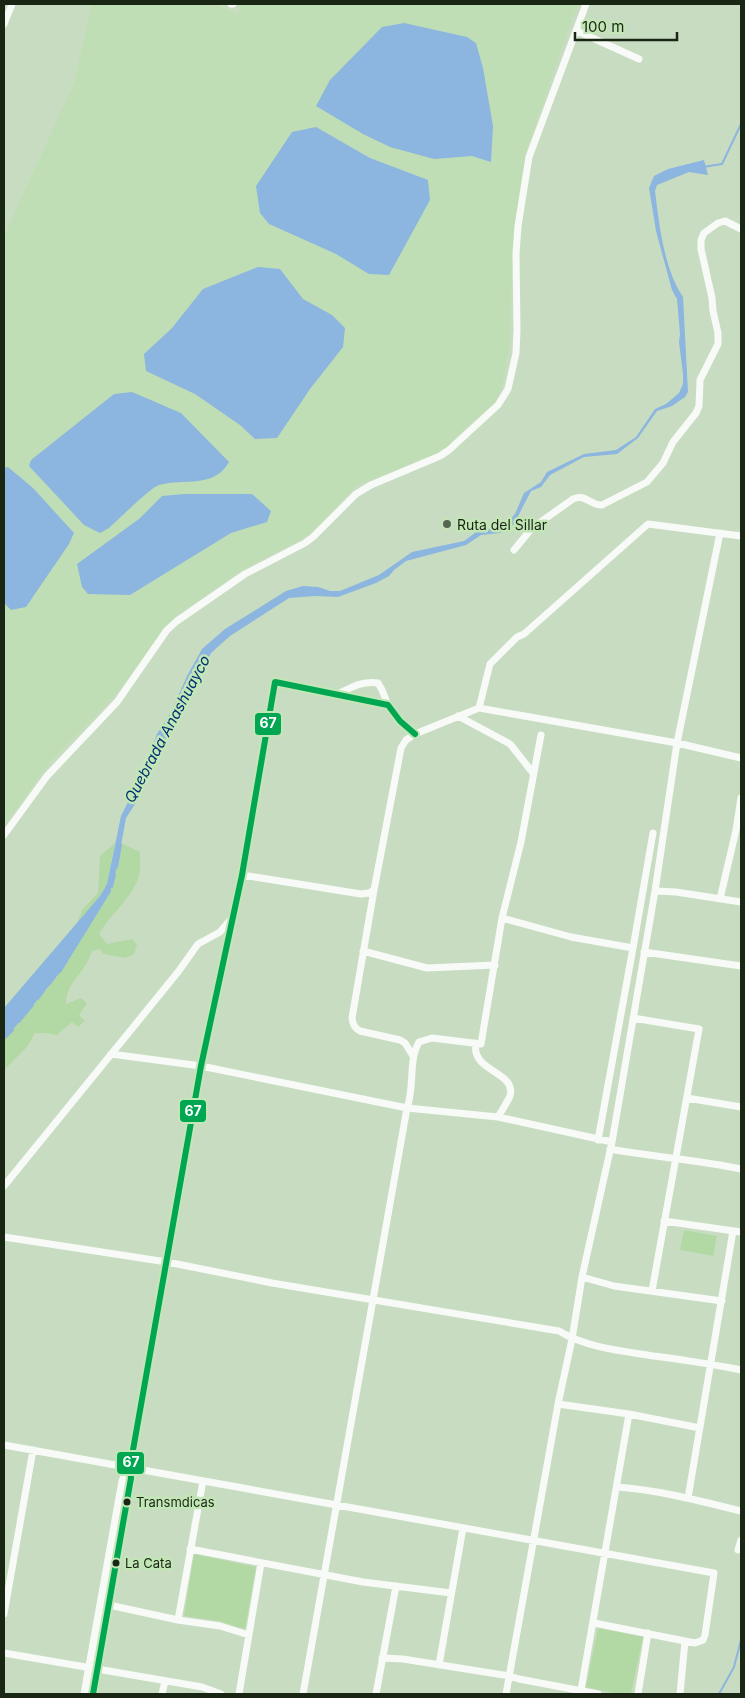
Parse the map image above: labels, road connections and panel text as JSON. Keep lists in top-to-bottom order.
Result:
{
  "water": ["Quebrada Anashuayco"],
  "places": ["Ruta del Sillar", "Transmdicas", "La Cata"],
  "lines": ["transit line 67"],
  "scale_bar": "100 m"
}
